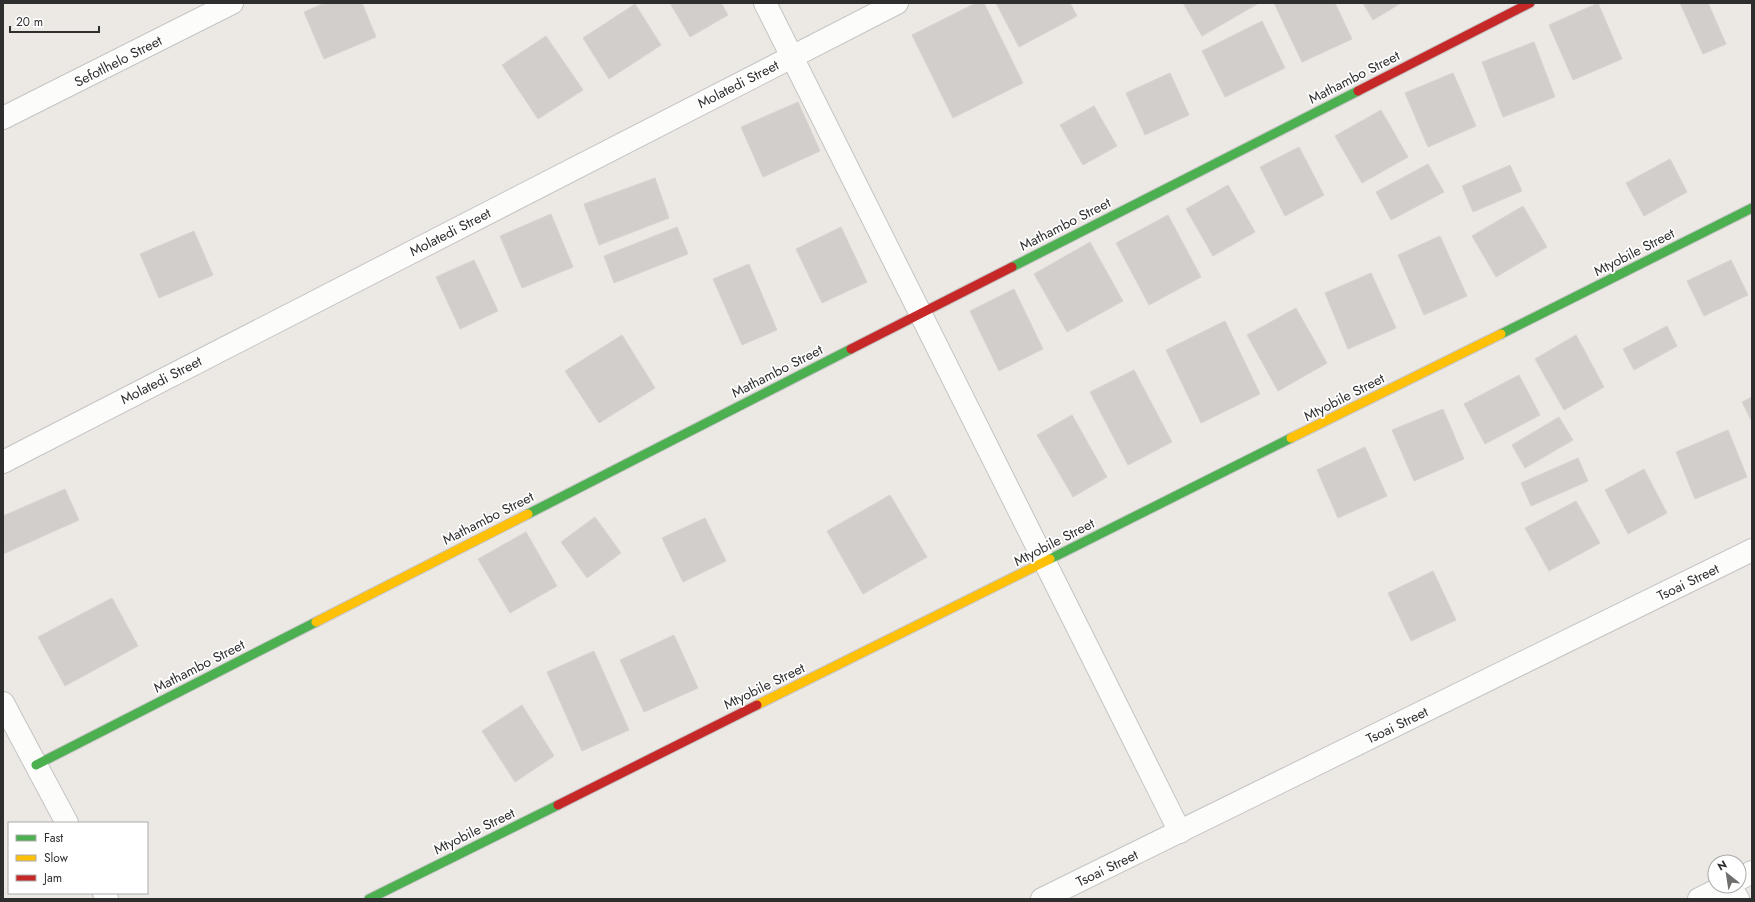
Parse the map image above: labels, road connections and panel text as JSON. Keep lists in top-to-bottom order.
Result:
{
  "streets": {
    "street": [
      "Sefotlhelo Street",
      "Mathambo Street",
      "Molatedi Street",
      "Mtyobile Street",
      "Tsoai Street"
    ]
  },
  "legend": ["Fast", "Slow", "Jam"],
  "scale_bar": "20 m",
  "north": "top left"
}
